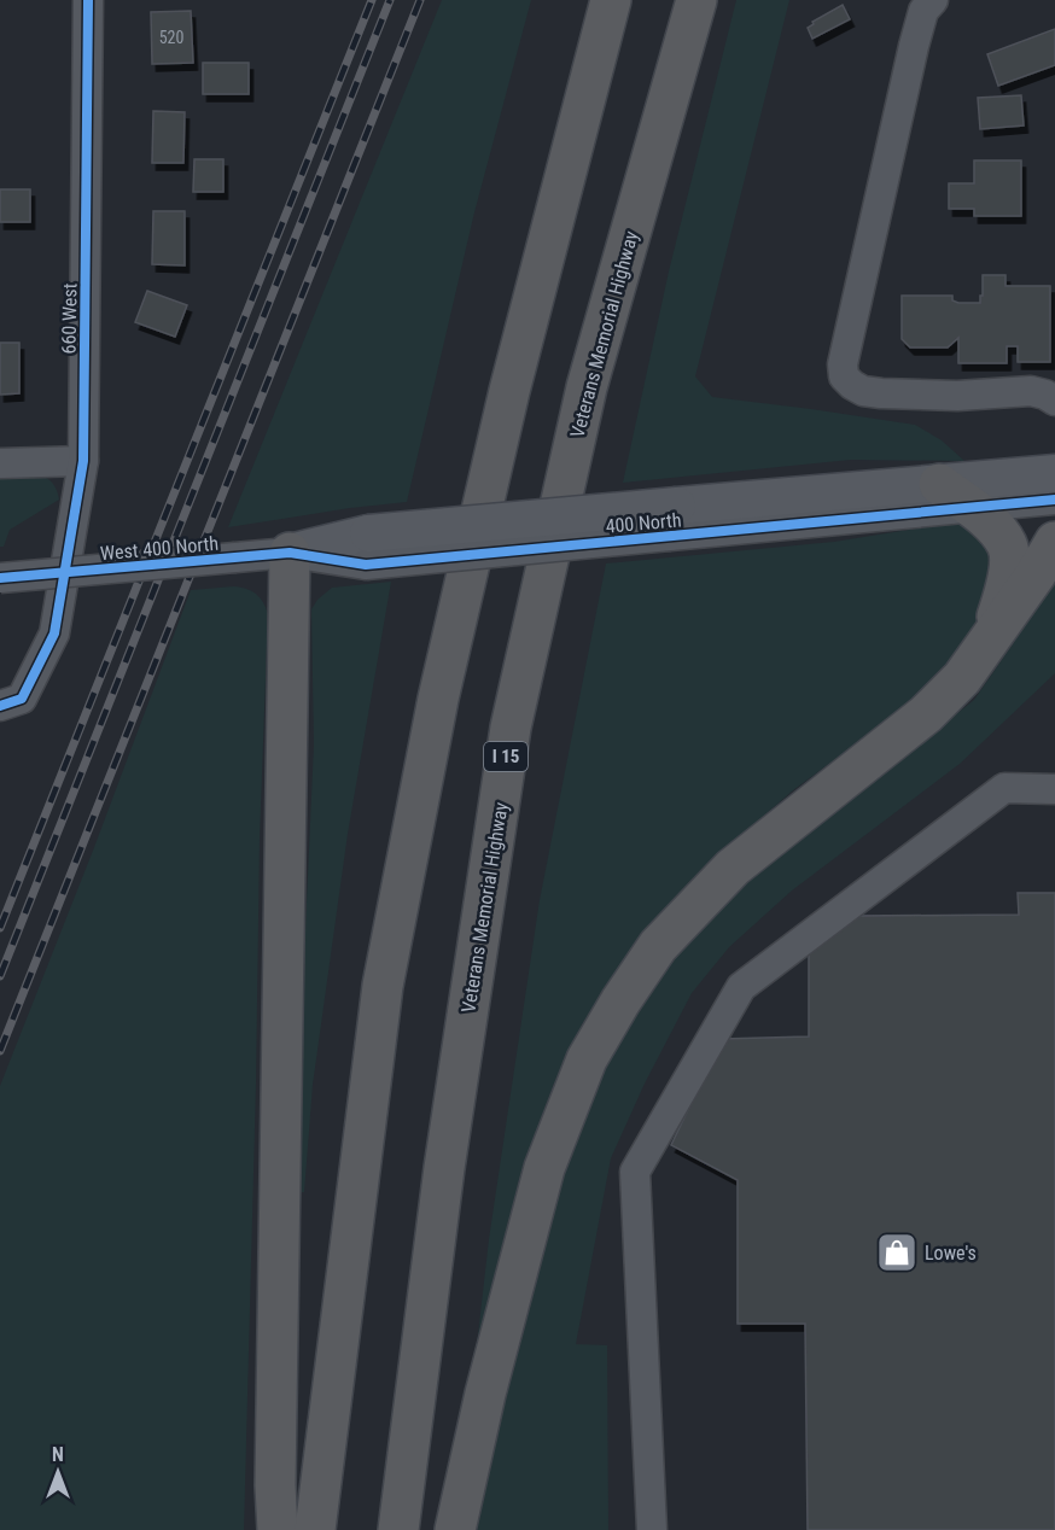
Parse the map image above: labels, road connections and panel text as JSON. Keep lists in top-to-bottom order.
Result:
{
  "streets": {
    "highway": ["Veterans Memorial Highway", "I 15"],
    "main road": ["400 North"],
    "street": ["660 West", "West 400 North"]
  },
  "crossings": [
    ["400 North", "West 400 North"]
  ],
  "places": {
    "shop": ["Lowe's"]
  },
  "house_numbers": ["520"],
  "north": "top"
}
